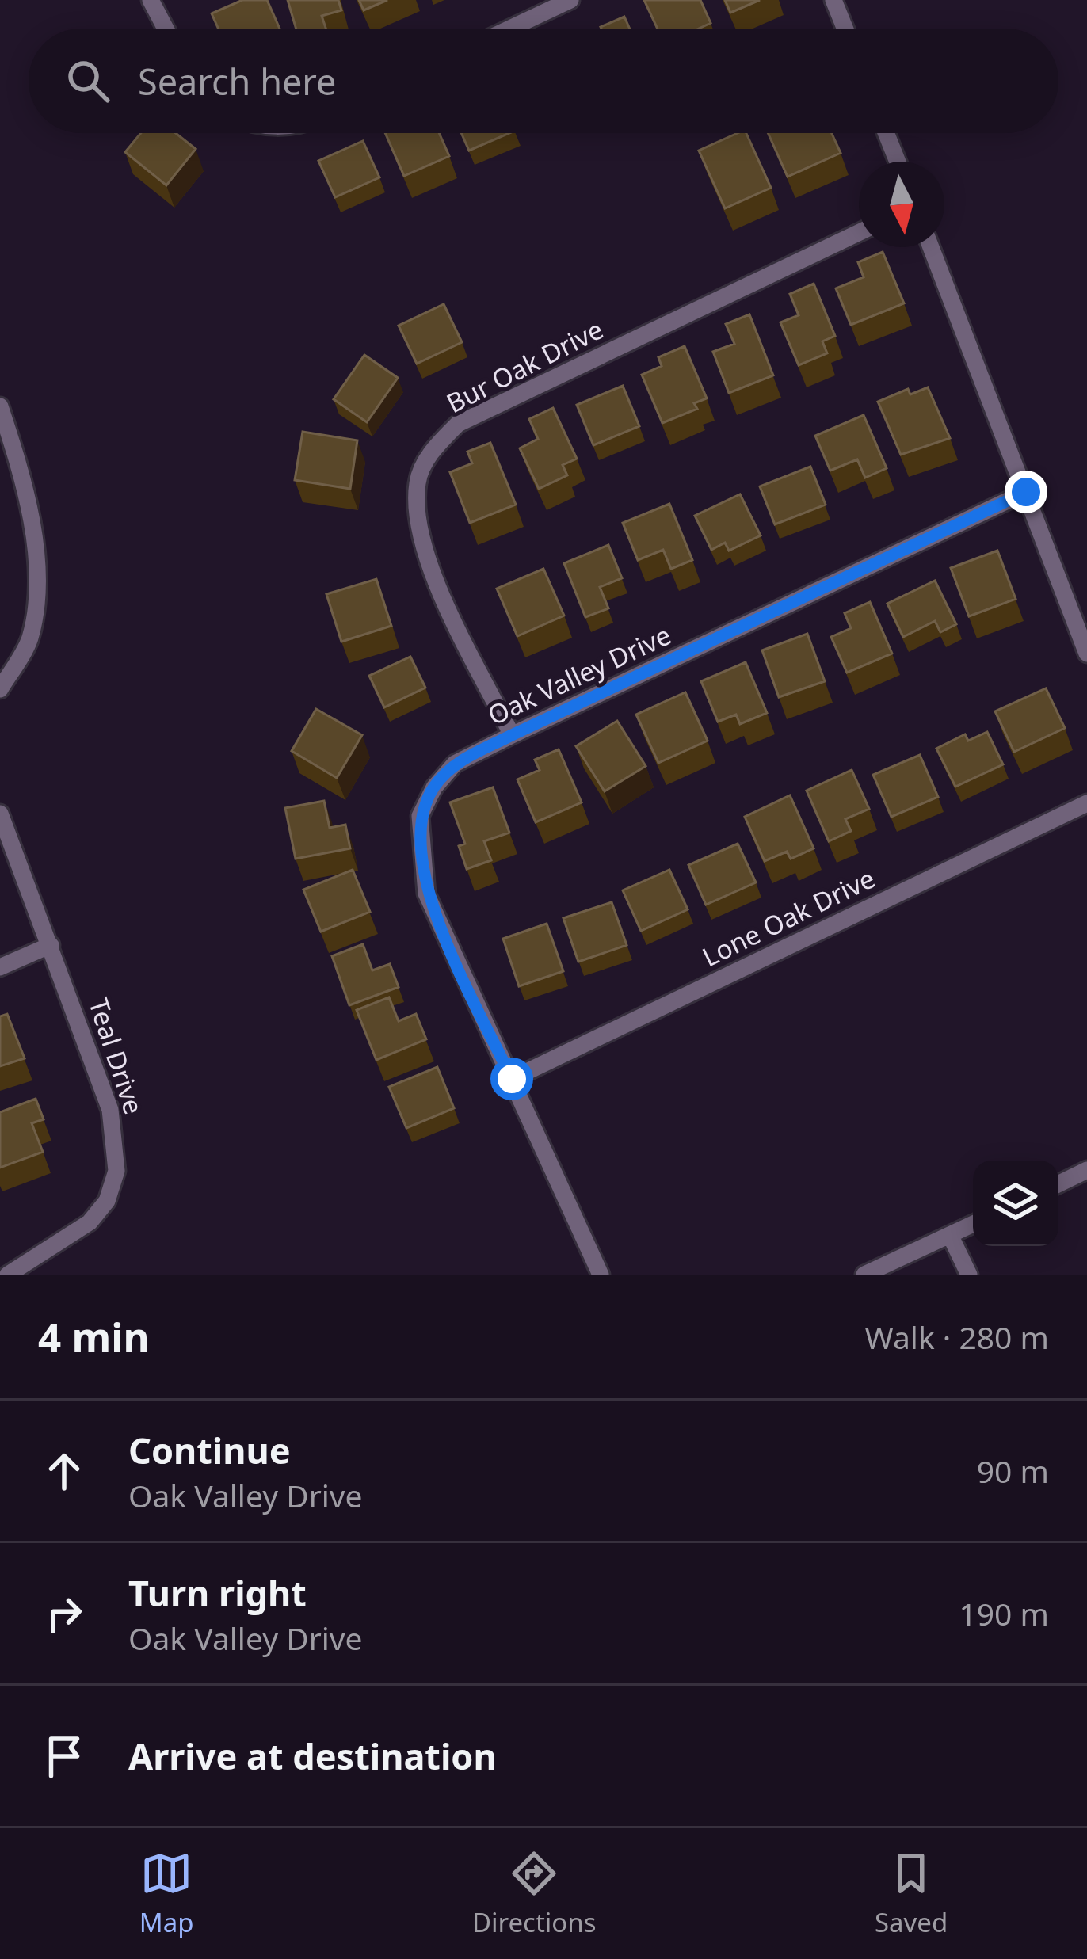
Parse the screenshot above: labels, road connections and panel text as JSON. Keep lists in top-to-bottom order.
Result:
{
  "streets": {
    "street": [
      "Bur Oak Drive",
      "Oak Valley Drive",
      "Lone Oak Drive",
      "Teal Drive"
    ]
  },
  "crossings": [
    ["Bur Oak Drive", "Oak Valley Drive"],
    ["Oak Valley Drive", "Lone Oak Drive"]
  ],
  "north": "bottom",
  "page": {
    "search": "Search here",
    "heading": ["4 min", "Walk · 280 m"],
    "list": [
      ["Continue", "Oak Valley Drive", "90 m"],
      ["Turn right", "Oak Valley Drive", "190 m"],
      "Arrive at destination"
    ],
    "nav": ["Map", "Directions", "Saved"]
  }
}
